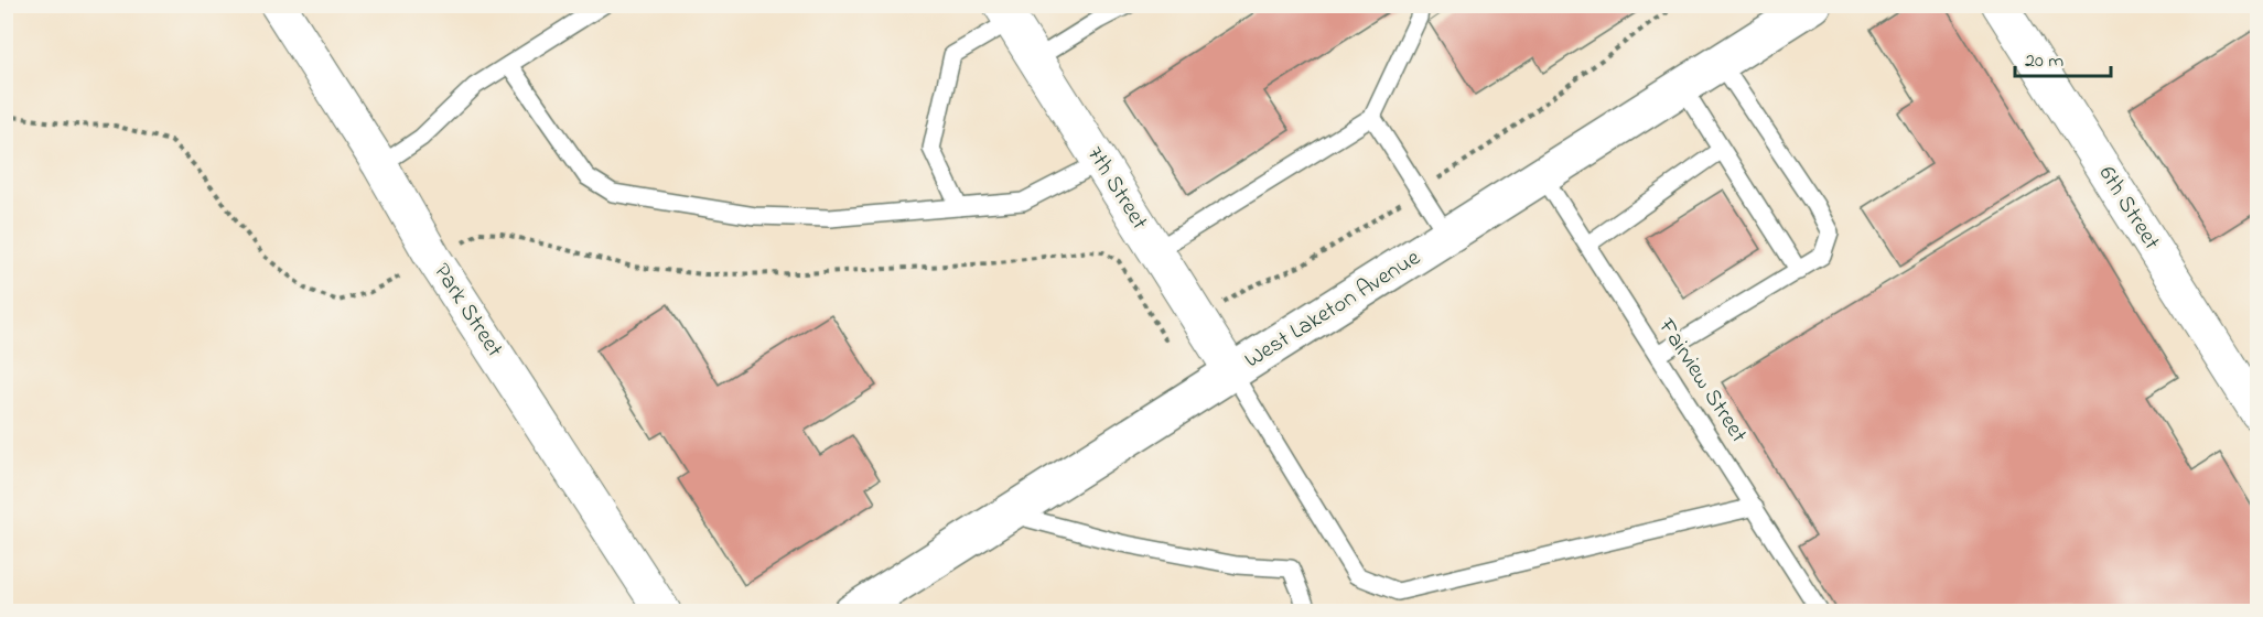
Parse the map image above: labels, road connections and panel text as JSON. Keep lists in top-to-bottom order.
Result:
{
  "streets": {
    "main road": ["West Laketon Avenue"],
    "street": ["7th Street", "6th Street", "Park Street"],
    "lane": ["Fairview Street"]
  },
  "crossings": [
    ["7th Street", "West Laketon Avenue"],
    ["West Laketon Avenue", "Fairview Street"]
  ],
  "scale_bar": "20 m"
}
